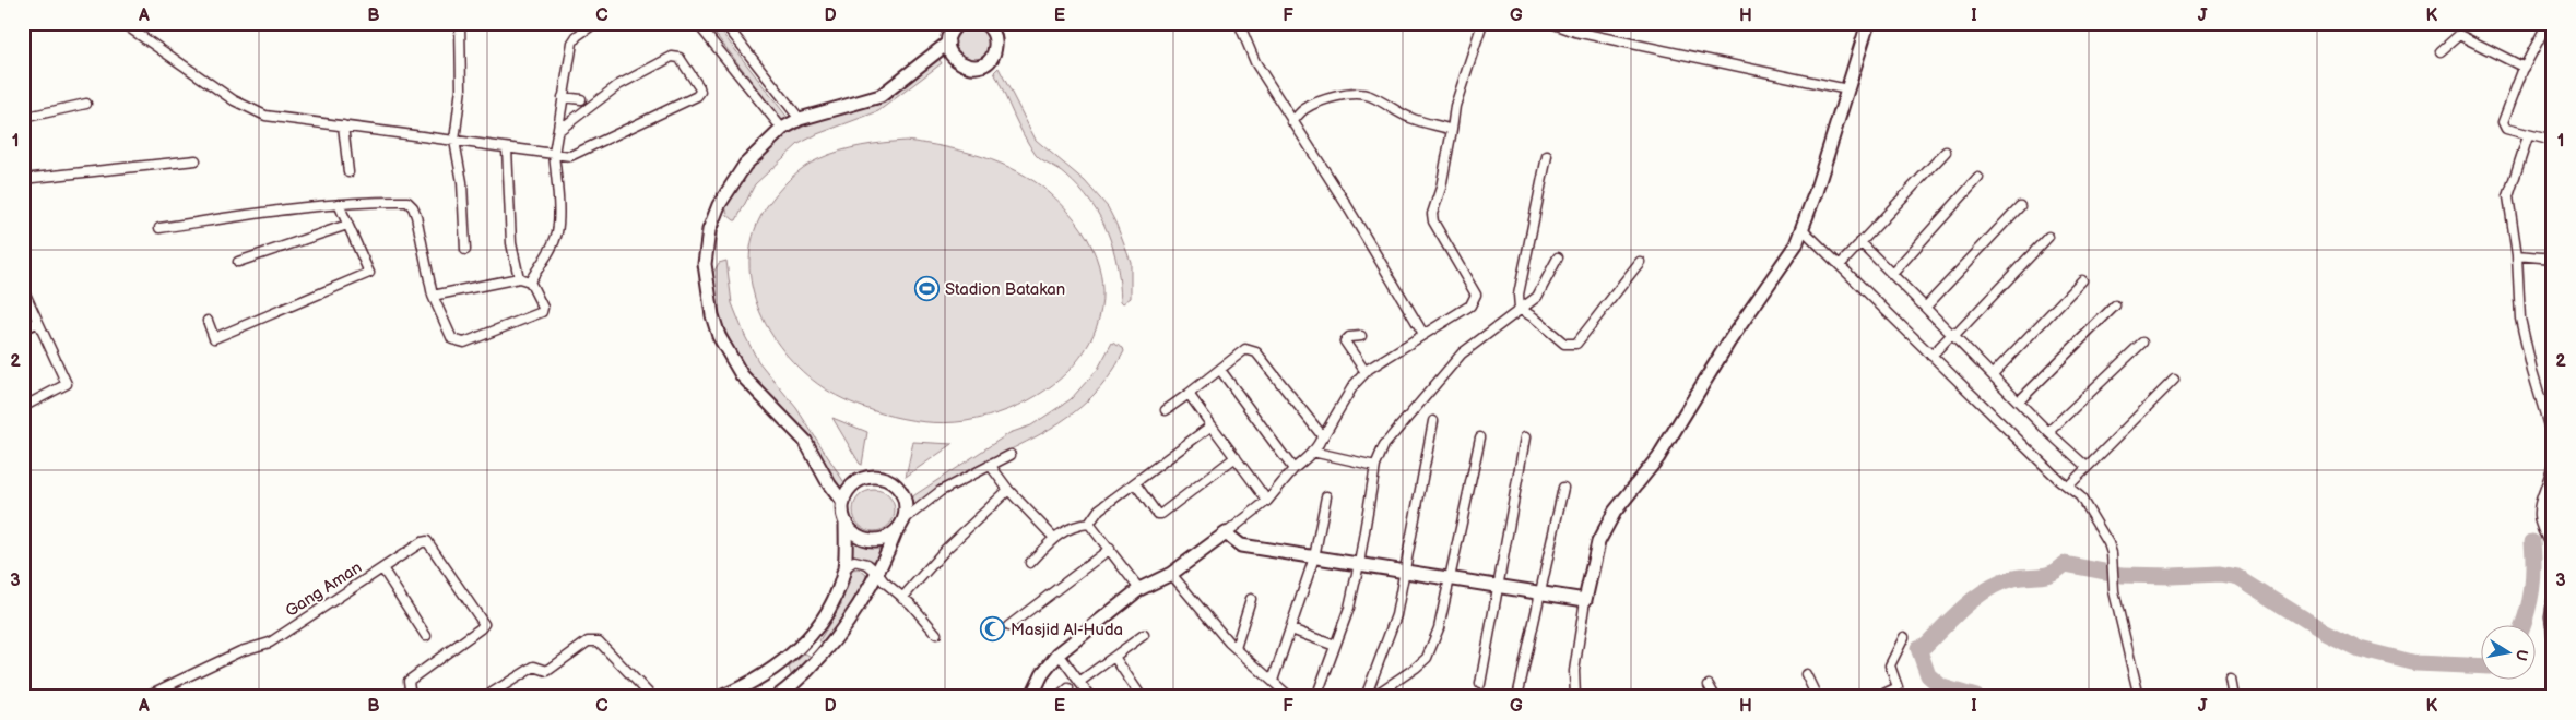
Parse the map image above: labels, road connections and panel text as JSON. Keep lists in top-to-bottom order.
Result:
{
  "streets": {
    "street": ["Gang Aman"]
  },
  "places": {
    "sports": ["Stadion Batakan"],
    "mosque": ["Masjid Al-Huda"]
  },
  "north": "right",
  "grid": {
    "columns": [
      "A",
      "B",
      "C",
      "D",
      "E",
      "F",
      "G",
      "H",
      "I",
      "J",
      "K"
    ],
    "rows": ["1", "2", "3"]
  }
}
